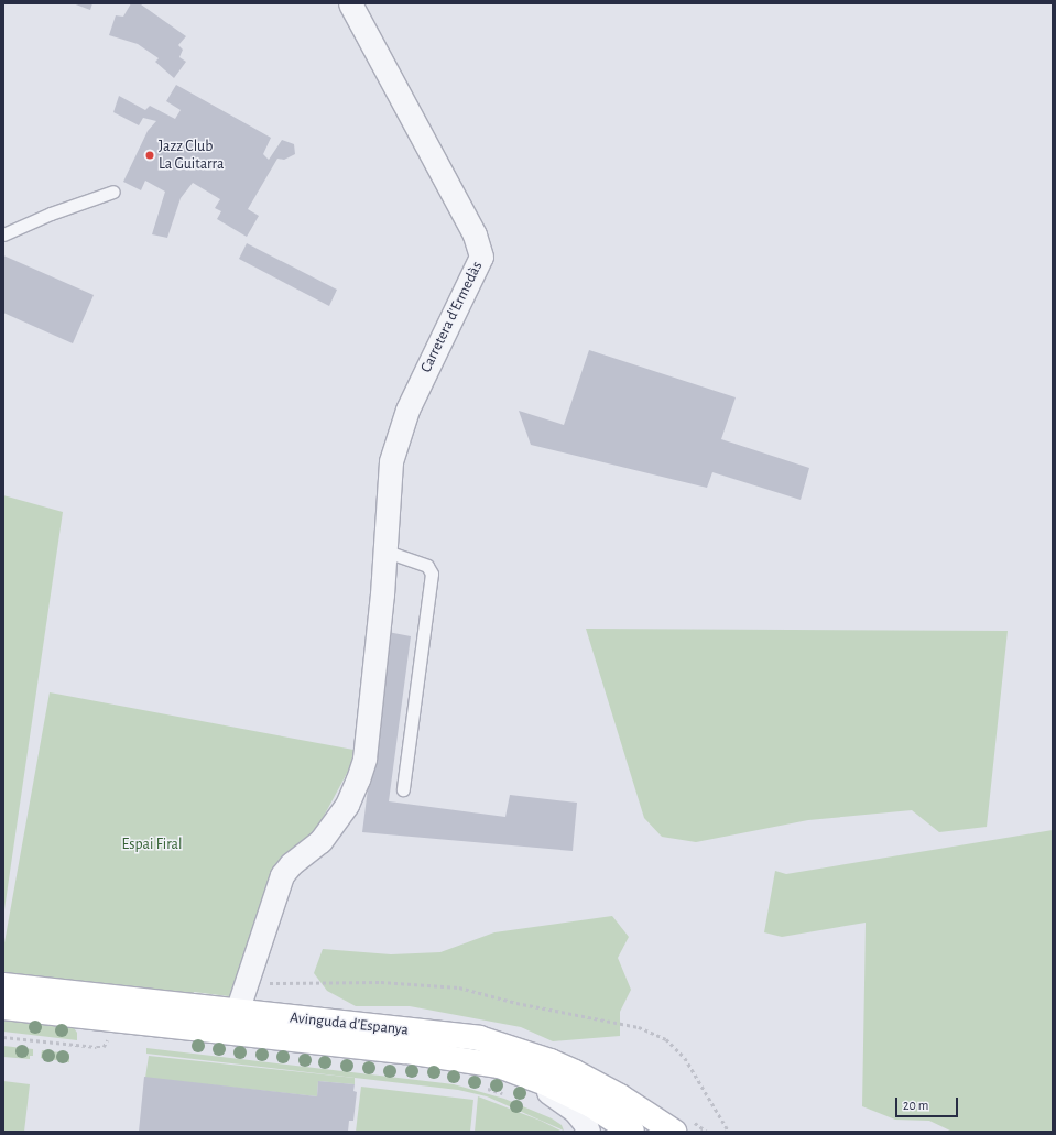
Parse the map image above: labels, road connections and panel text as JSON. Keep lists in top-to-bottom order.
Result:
{
  "streets": {
    "main road": ["Avinguda d'Espanya"],
    "street": ["Carretera d'Ermedàs"]
  },
  "crossings": [
    ["Carretera d'Ermedàs", "Avinguda d'Espanya"]
  ],
  "parks": ["Espai Firal"],
  "places": ["Jazz Club La Guitarra"],
  "scale_bar": "20 m"
}
